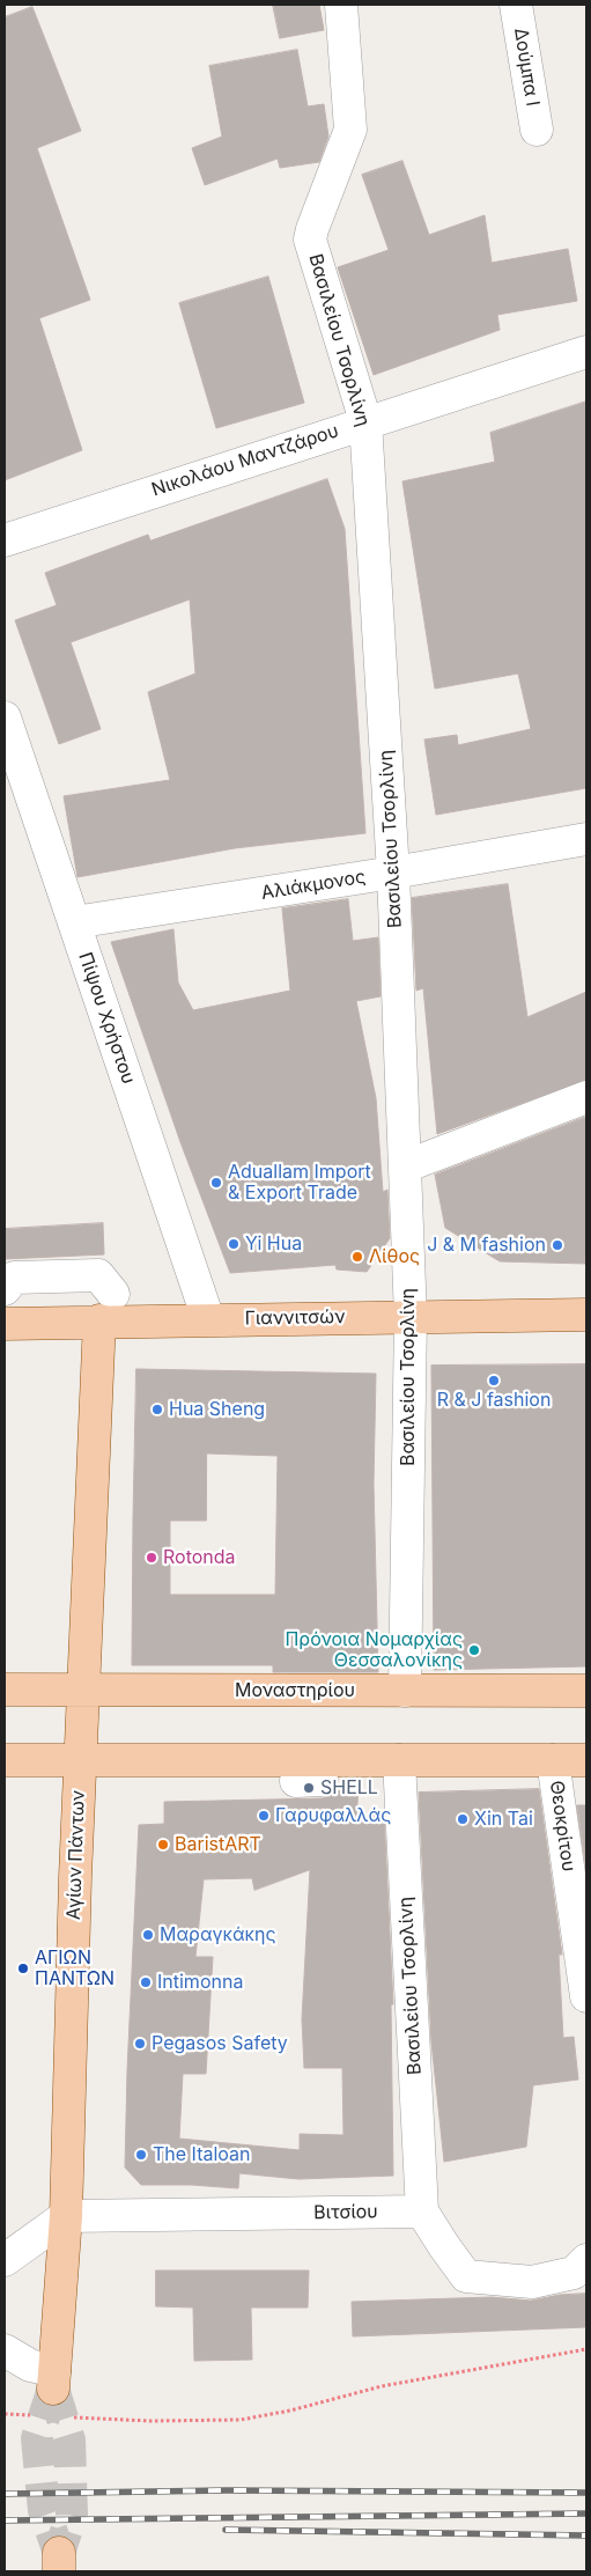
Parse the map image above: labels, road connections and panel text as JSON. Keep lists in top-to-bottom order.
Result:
{
  "streets": {
    "main road": ["Γιαννιτσών", "Μοναστηρίου", "Αγίων Πάντων"],
    "street": [
      "Δούμπα Ι",
      "Βασιλείου Τσορλίνη",
      "Νικολάου Μαντζάρου",
      "Αλιάκμονος",
      "Πίψου Χρήστου",
      "Θεοκρίτου",
      "Βιτσίου"
    ]
  },
  "crossings": [
    ["Βασιλείου Τσορλίνη", "Νικολάου Μαντζάρου"],
    ["Βασιλείου Τσορλίνη", "Αλιάκμονος"],
    ["Βασιλείου Τσορλίνη", "Γιαννιτσών"],
    ["Βασιλείου Τσορλίνη", "Μοναστηρίου"],
    ["Βασιλείου Τσορλίνη", "Βιτσίου"],
    ["Αλιάκμονος", "Πίψου Χρήστου"],
    ["Πίψου Χρήστου", "Γιαννιτσών"],
    ["Γιαννιτσών", "Αγίων Πάντων"],
    ["Μοναστηρίου", "Αγίων Πάντων"],
    ["Αγίων Πάντων", "Βιτσίου"]
  ],
  "places": [
    "Aduallam Import & Export Trade",
    "Yi Hua",
    "J & M fashion",
    "Λίθος",
    "R & J fashion",
    "Hua Sheng",
    "Rotonda",
    "Πρόνοια Νομαρχίας Θεσσαλονίκης",
    "SHELL",
    "Γαρυφαλλάς",
    "Xin Tai",
    "BaristART",
    "Μαραγκάκης",
    "ΑΓΙΩΝ ΠΑΝΤΩΝ",
    "Intimonna",
    "Pegasos Safety",
    "The Italoan"
  ]
}
